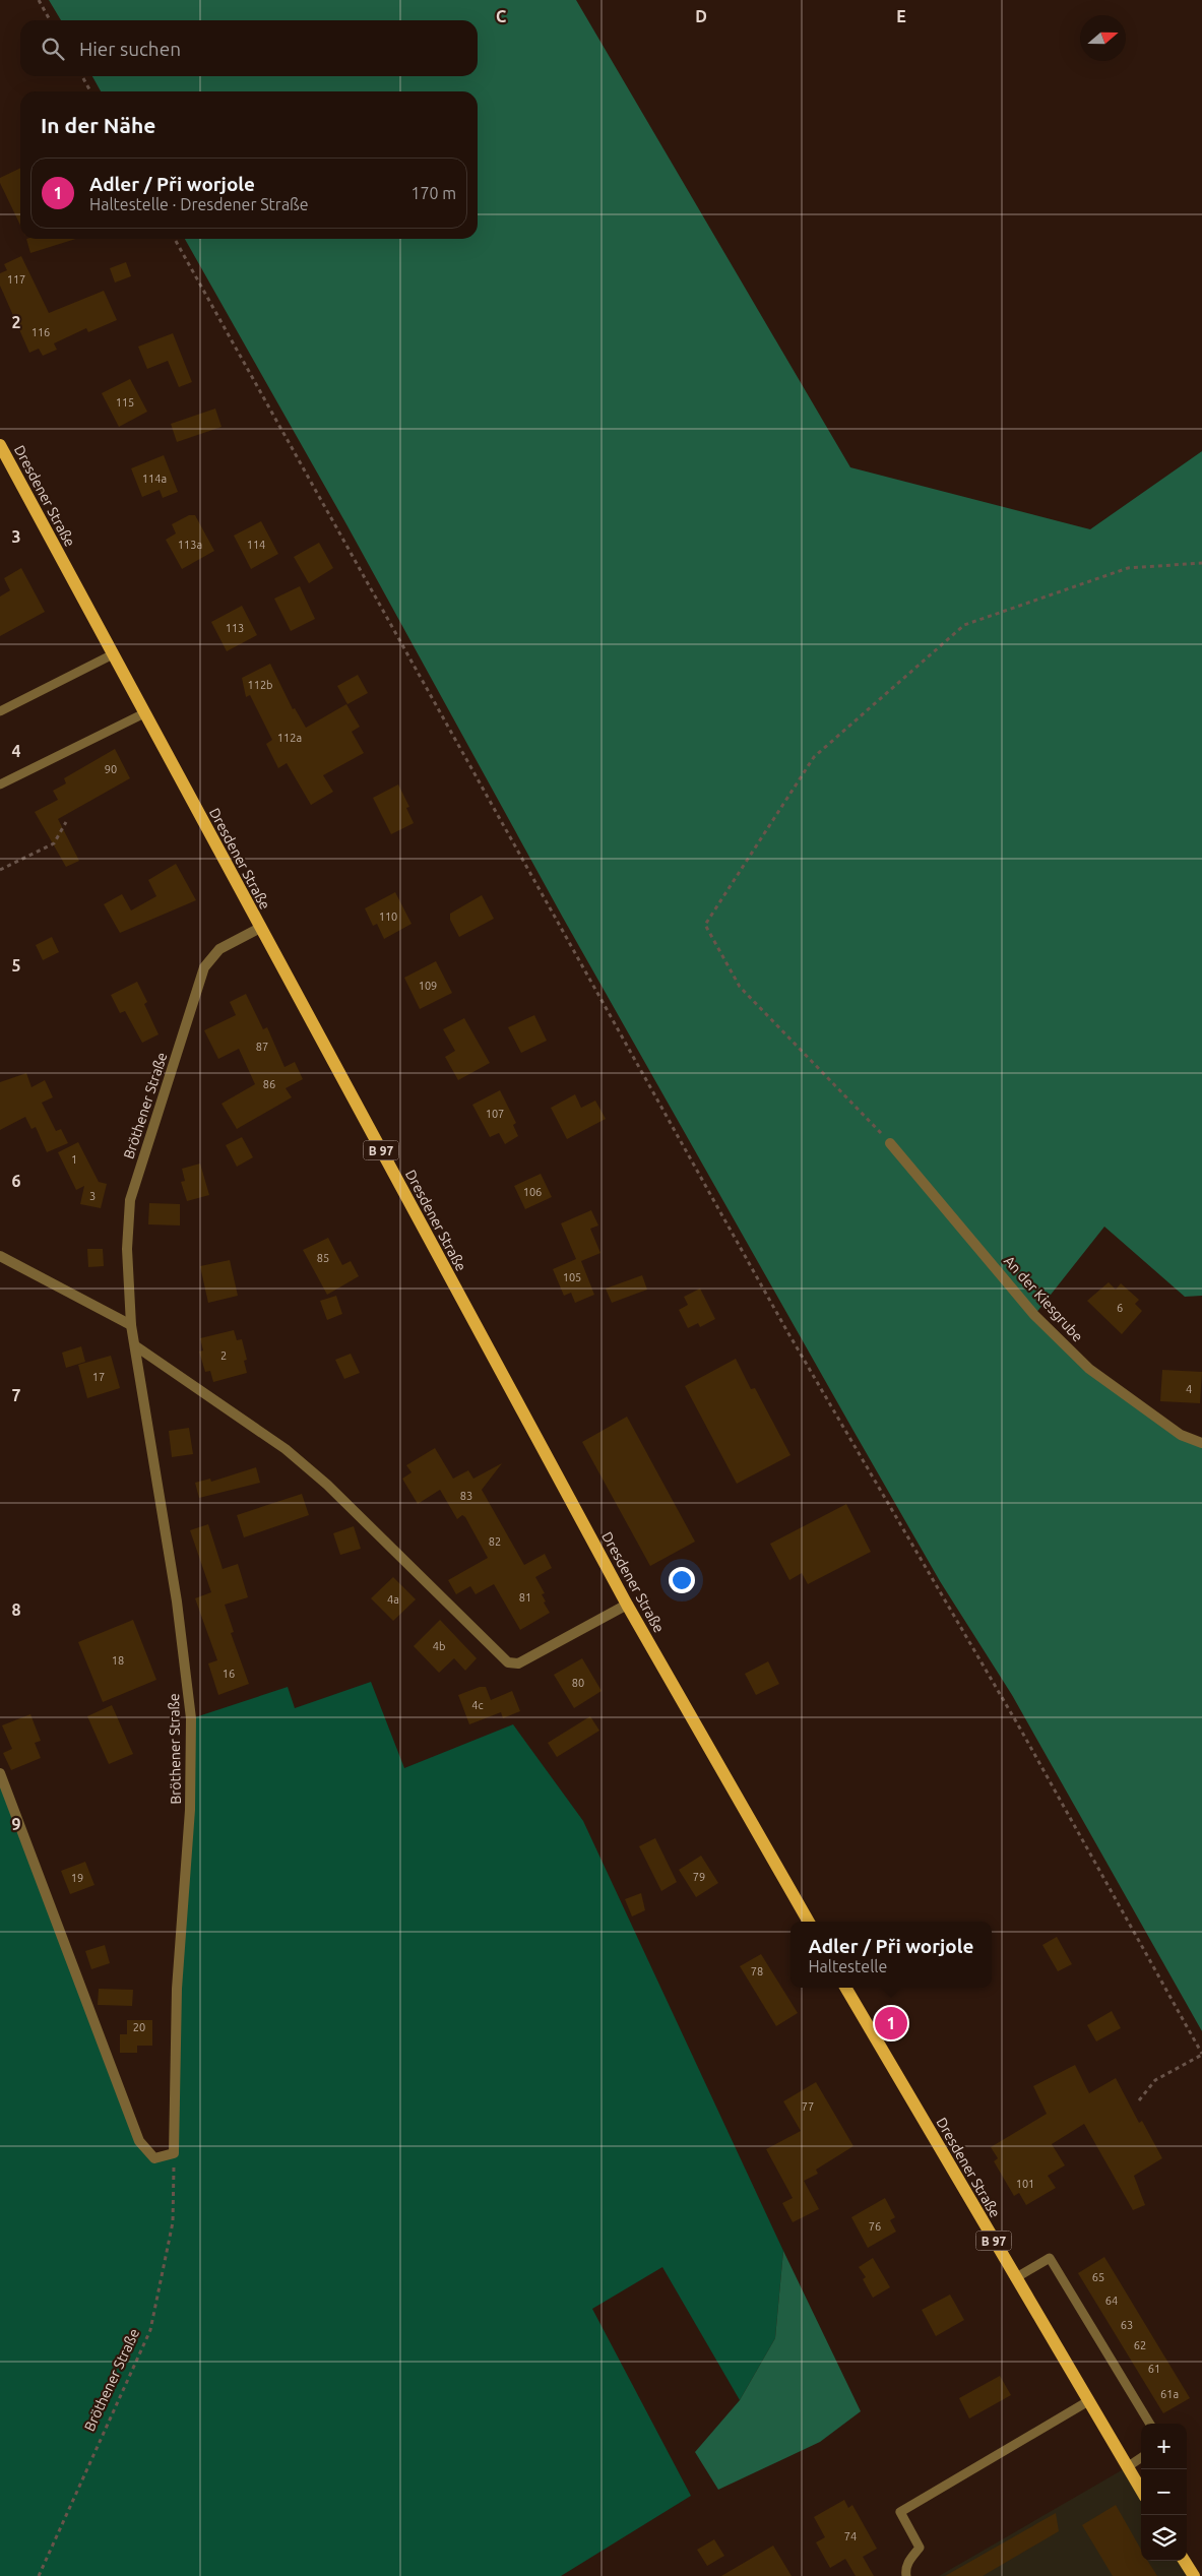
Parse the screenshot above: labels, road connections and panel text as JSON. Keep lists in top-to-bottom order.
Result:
{
  "streets": {
    "main road": ["Dresdener Straße", "B 97"],
    "street": ["Bröthener Straße", "An der Kiesgrube"]
  },
  "crossings": [
    ["Dresdener Straße", "Bröthener Straße"]
  ],
  "house_numbers": [
    "117",
    "116",
    "115",
    "114a",
    "113a",
    "114",
    "113",
    "112b",
    "112a",
    "90",
    "110",
    "109",
    "87",
    "86",
    "107",
    "1",
    "106",
    "3",
    "85",
    "105",
    "6",
    "2",
    "17",
    "4",
    "83",
    "82",
    "81",
    "4a",
    "4b",
    "18",
    "16",
    "80",
    "4c",
    "79",
    "19",
    "78",
    "20",
    "77",
    "101",
    "76",
    "65",
    "64",
    "63",
    "62",
    "61",
    "61a",
    "74"
  ],
  "north": "right",
  "page": {
    "search": "Hier suchen",
    "heading": "In der Nähe",
    "list": [
      {
        "mark": "1",
        "name": "Adler / Při worjole",
        "note": "Haltestelle · Dresdener Straße",
        "value": "170 m"
      }
    ],
    "popup": ["Adler / Při worjole", "Haltestelle"],
    "pins": "1",
    "map_buttons": ["+", "−"]
  },
  "grid": {
    "columns": ["C", "D", "E"],
    "rows": [
      "2",
      "3",
      "4",
      "5",
      "6",
      "7",
      "8",
      "9"
    ]
  }
}
